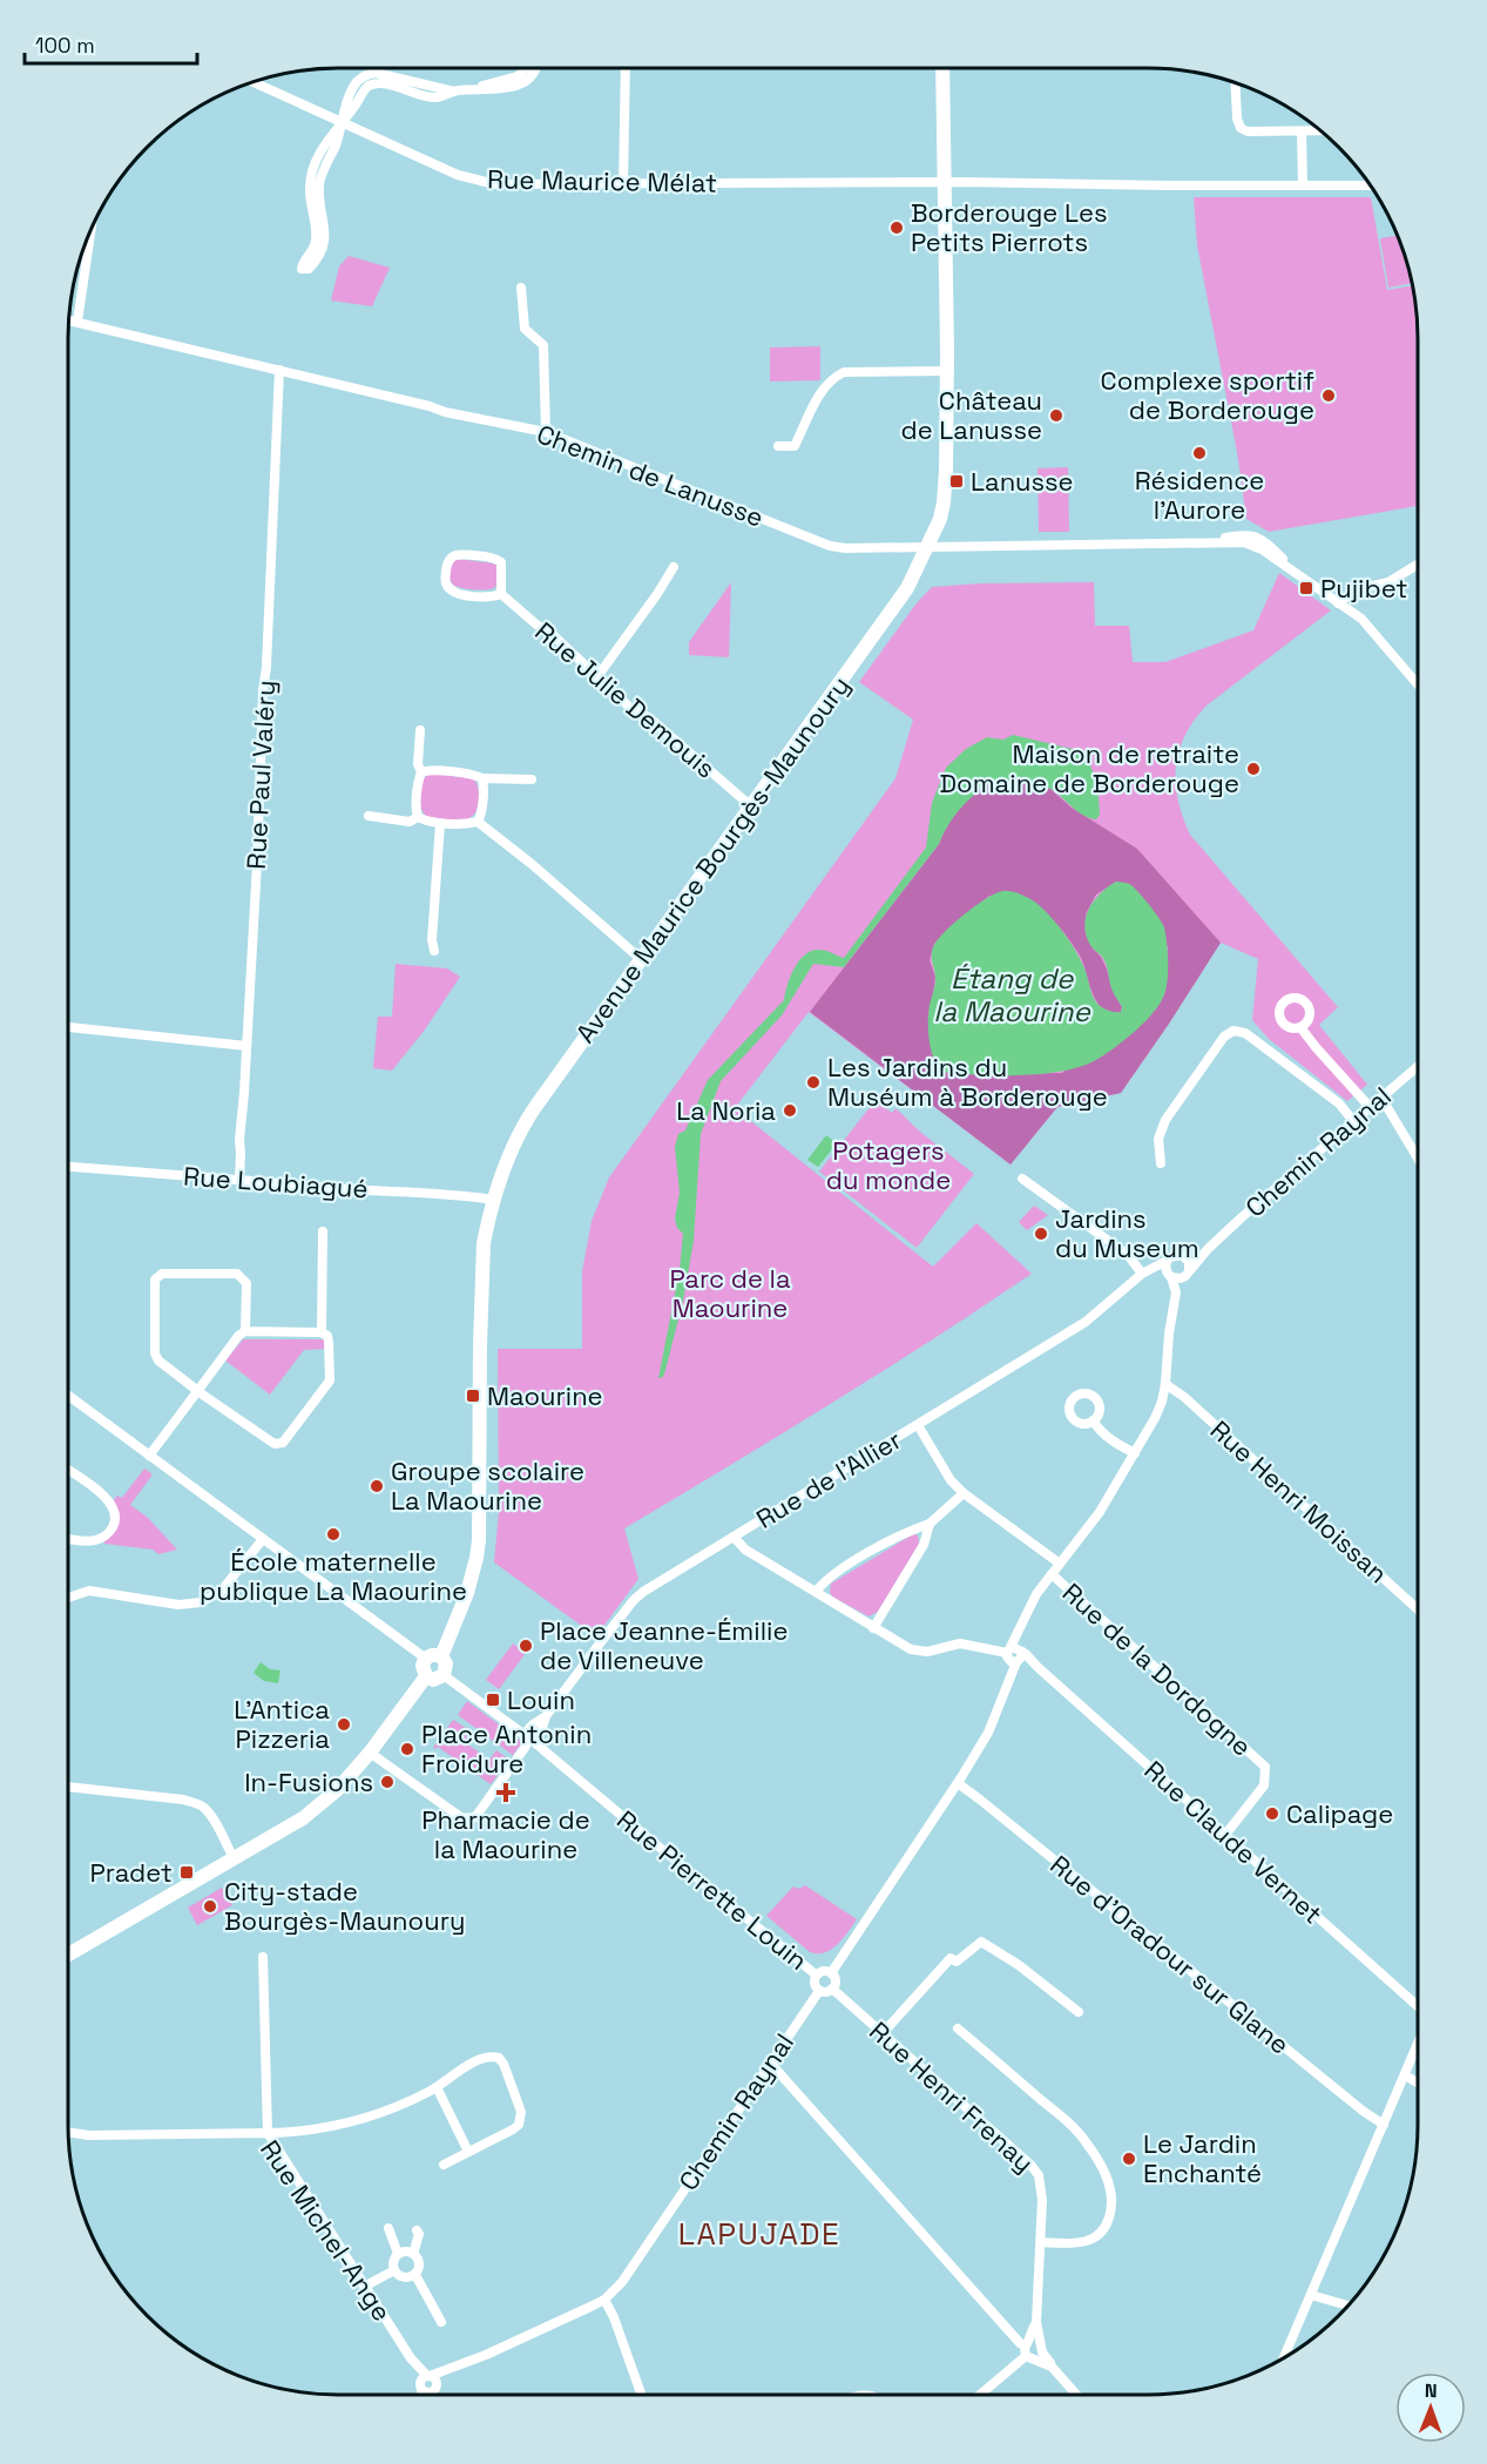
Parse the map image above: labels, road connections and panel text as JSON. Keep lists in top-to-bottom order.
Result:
{
  "streets": {
    "street": [
      "Rue Maurice Mélat",
      "Chemin de Lanusse",
      "Rue Julie Demouis",
      "Rue Paul Valéry",
      "Avenue Maurice Bourgès-Maunoury",
      "Chemin Raynal",
      "Rue Loubiagué",
      "Rue de l'Allier",
      "Rue Henri Moissan",
      "Rue de la Dordogne",
      "Rue Claude Vernet",
      "Rue Pierrette Louin",
      "Rue d'Oradour sur Glane",
      "Rue Henri Frenay",
      "Rue Michel-Ange"
    ]
  },
  "crossings": [
    ["Rue Maurice Mélat", "Avenue Maurice Bourgès-Maunoury"],
    ["Chemin de Lanusse", "Rue Paul Valéry"],
    ["Chemin de Lanusse", "Avenue Maurice Bourgès-Maunoury"],
    ["Rue Julie Demouis", "Avenue Maurice Bourgès-Maunoury"],
    ["Rue Paul Valéry", "Rue Loubiagué"],
    ["Avenue Maurice Bourgès-Maunoury", "Rue Loubiagué"],
    ["Avenue Maurice Bourgès-Maunoury", "Rue Pierrette Louin"],
    ["Chemin Raynal", "Rue de l'Allier"],
    ["Chemin Raynal", "Rue Henri Moissan"],
    ["Chemin Raynal", "Rue de la Dordogne"],
    ["Chemin Raynal", "Rue Claude Vernet"],
    ["Chemin Raynal", "Rue Pierrette Louin"],
    ["Chemin Raynal", "Rue d'Oradour sur Glane"],
    ["Chemin Raynal", "Rue Henri Frenay"],
    ["Chemin Raynal", "Rue Michel-Ange"],
    ["Rue de l'Allier", "Rue Claude Vernet"],
    ["Rue de l'Allier", "Rue Pierrette Louin"],
    ["Rue de la Dordogne", "Rue Claude Vernet"],
    ["Rue Pierrette Louin", "Rue Henri Frenay"]
  ],
  "districts": ["LAPUJADE"],
  "water": ["Étang de la Maourine"],
  "parks": ["Potagers du monde", "Parc de la Maourine"],
  "places": {
    "other": [
      "Borderouge Les Petits Pierrots",
      "Complexe sportif de Borderouge",
      "Château de Lanusse",
      "Résidence l'Aurore",
      "Maison de retraite Domaine de Borderouge",
      "Les Jardins du Muséum à Borderouge",
      "La Noria",
      "Jardins du Museum",
      "Groupe scolaire La Maourine",
      "École maternelle publique La Maourine",
      "Place Jeanne-Émilie de Villeneuve",
      "L'Antica Pizzeria",
      "Place Antonin Froidure",
      "In-Fusions",
      "Calipage",
      "City-stade Bourgès-Maunoury",
      "Le Jardin Enchanté"
    ],
    "transit": [
      "Lanusse",
      "Pujibet",
      "Maourine",
      "Louin",
      "Pradet"
    ],
    "health": ["Pharmacie de la Maourine"]
  },
  "scale_bar": "100 m",
  "north": "top"
}
